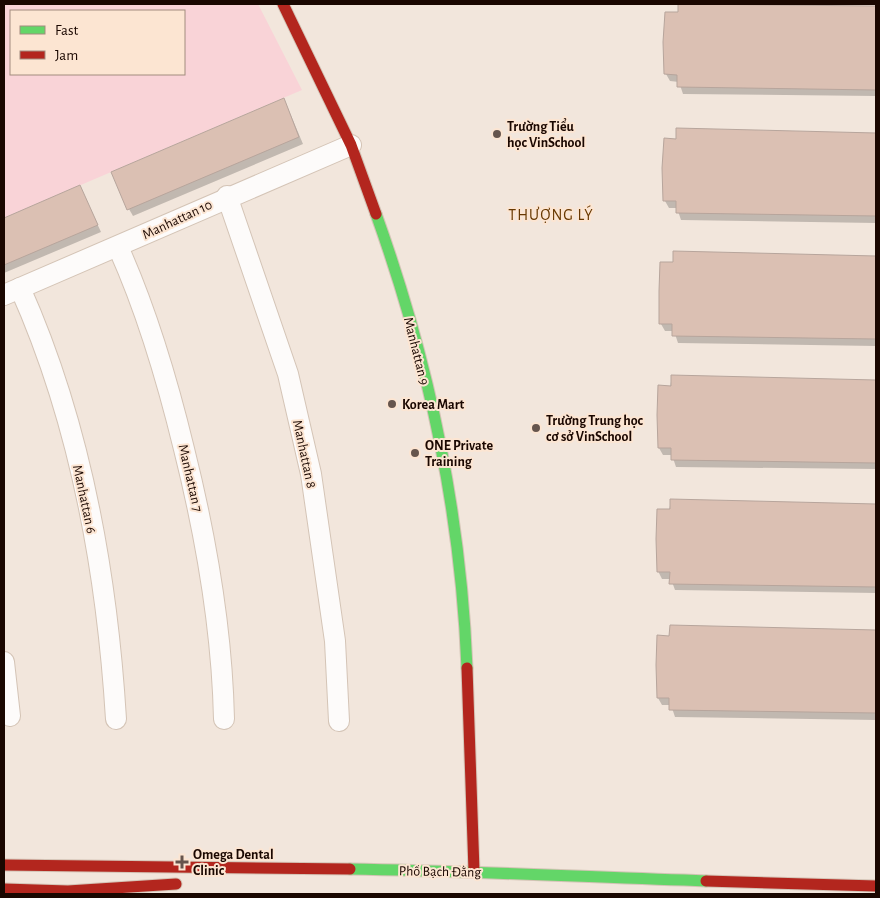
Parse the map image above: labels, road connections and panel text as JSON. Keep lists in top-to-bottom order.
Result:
{
  "streets": {
    "main road": ["Manhattan 9", "Phố Bạch Đằng"],
    "street": [
      "Manhattan 10",
      "Manhattan 8",
      "Manhattan 7",
      "Manhattan 6"
    ]
  },
  "crossings": [
    ["Manhattan 10", "Manhattan 9"],
    ["Manhattan 10", "Manhattan 8"],
    ["Manhattan 10", "Manhattan 7"],
    ["Manhattan 10", "Manhattan 6"],
    ["Manhattan 9", "Phố Bạch Đằng"]
  ],
  "districts": ["THƯỢNG LÝ"],
  "places": {
    "other": [
      "Trường Tiểu học VinSchool",
      "Korea Mart",
      "Trường Trung học cơ sở VinSchool",
      "ONE Private Training"
    ],
    "health": ["Omega Dental Clinic"]
  },
  "legend": ["Fast", "Jam"]
}
